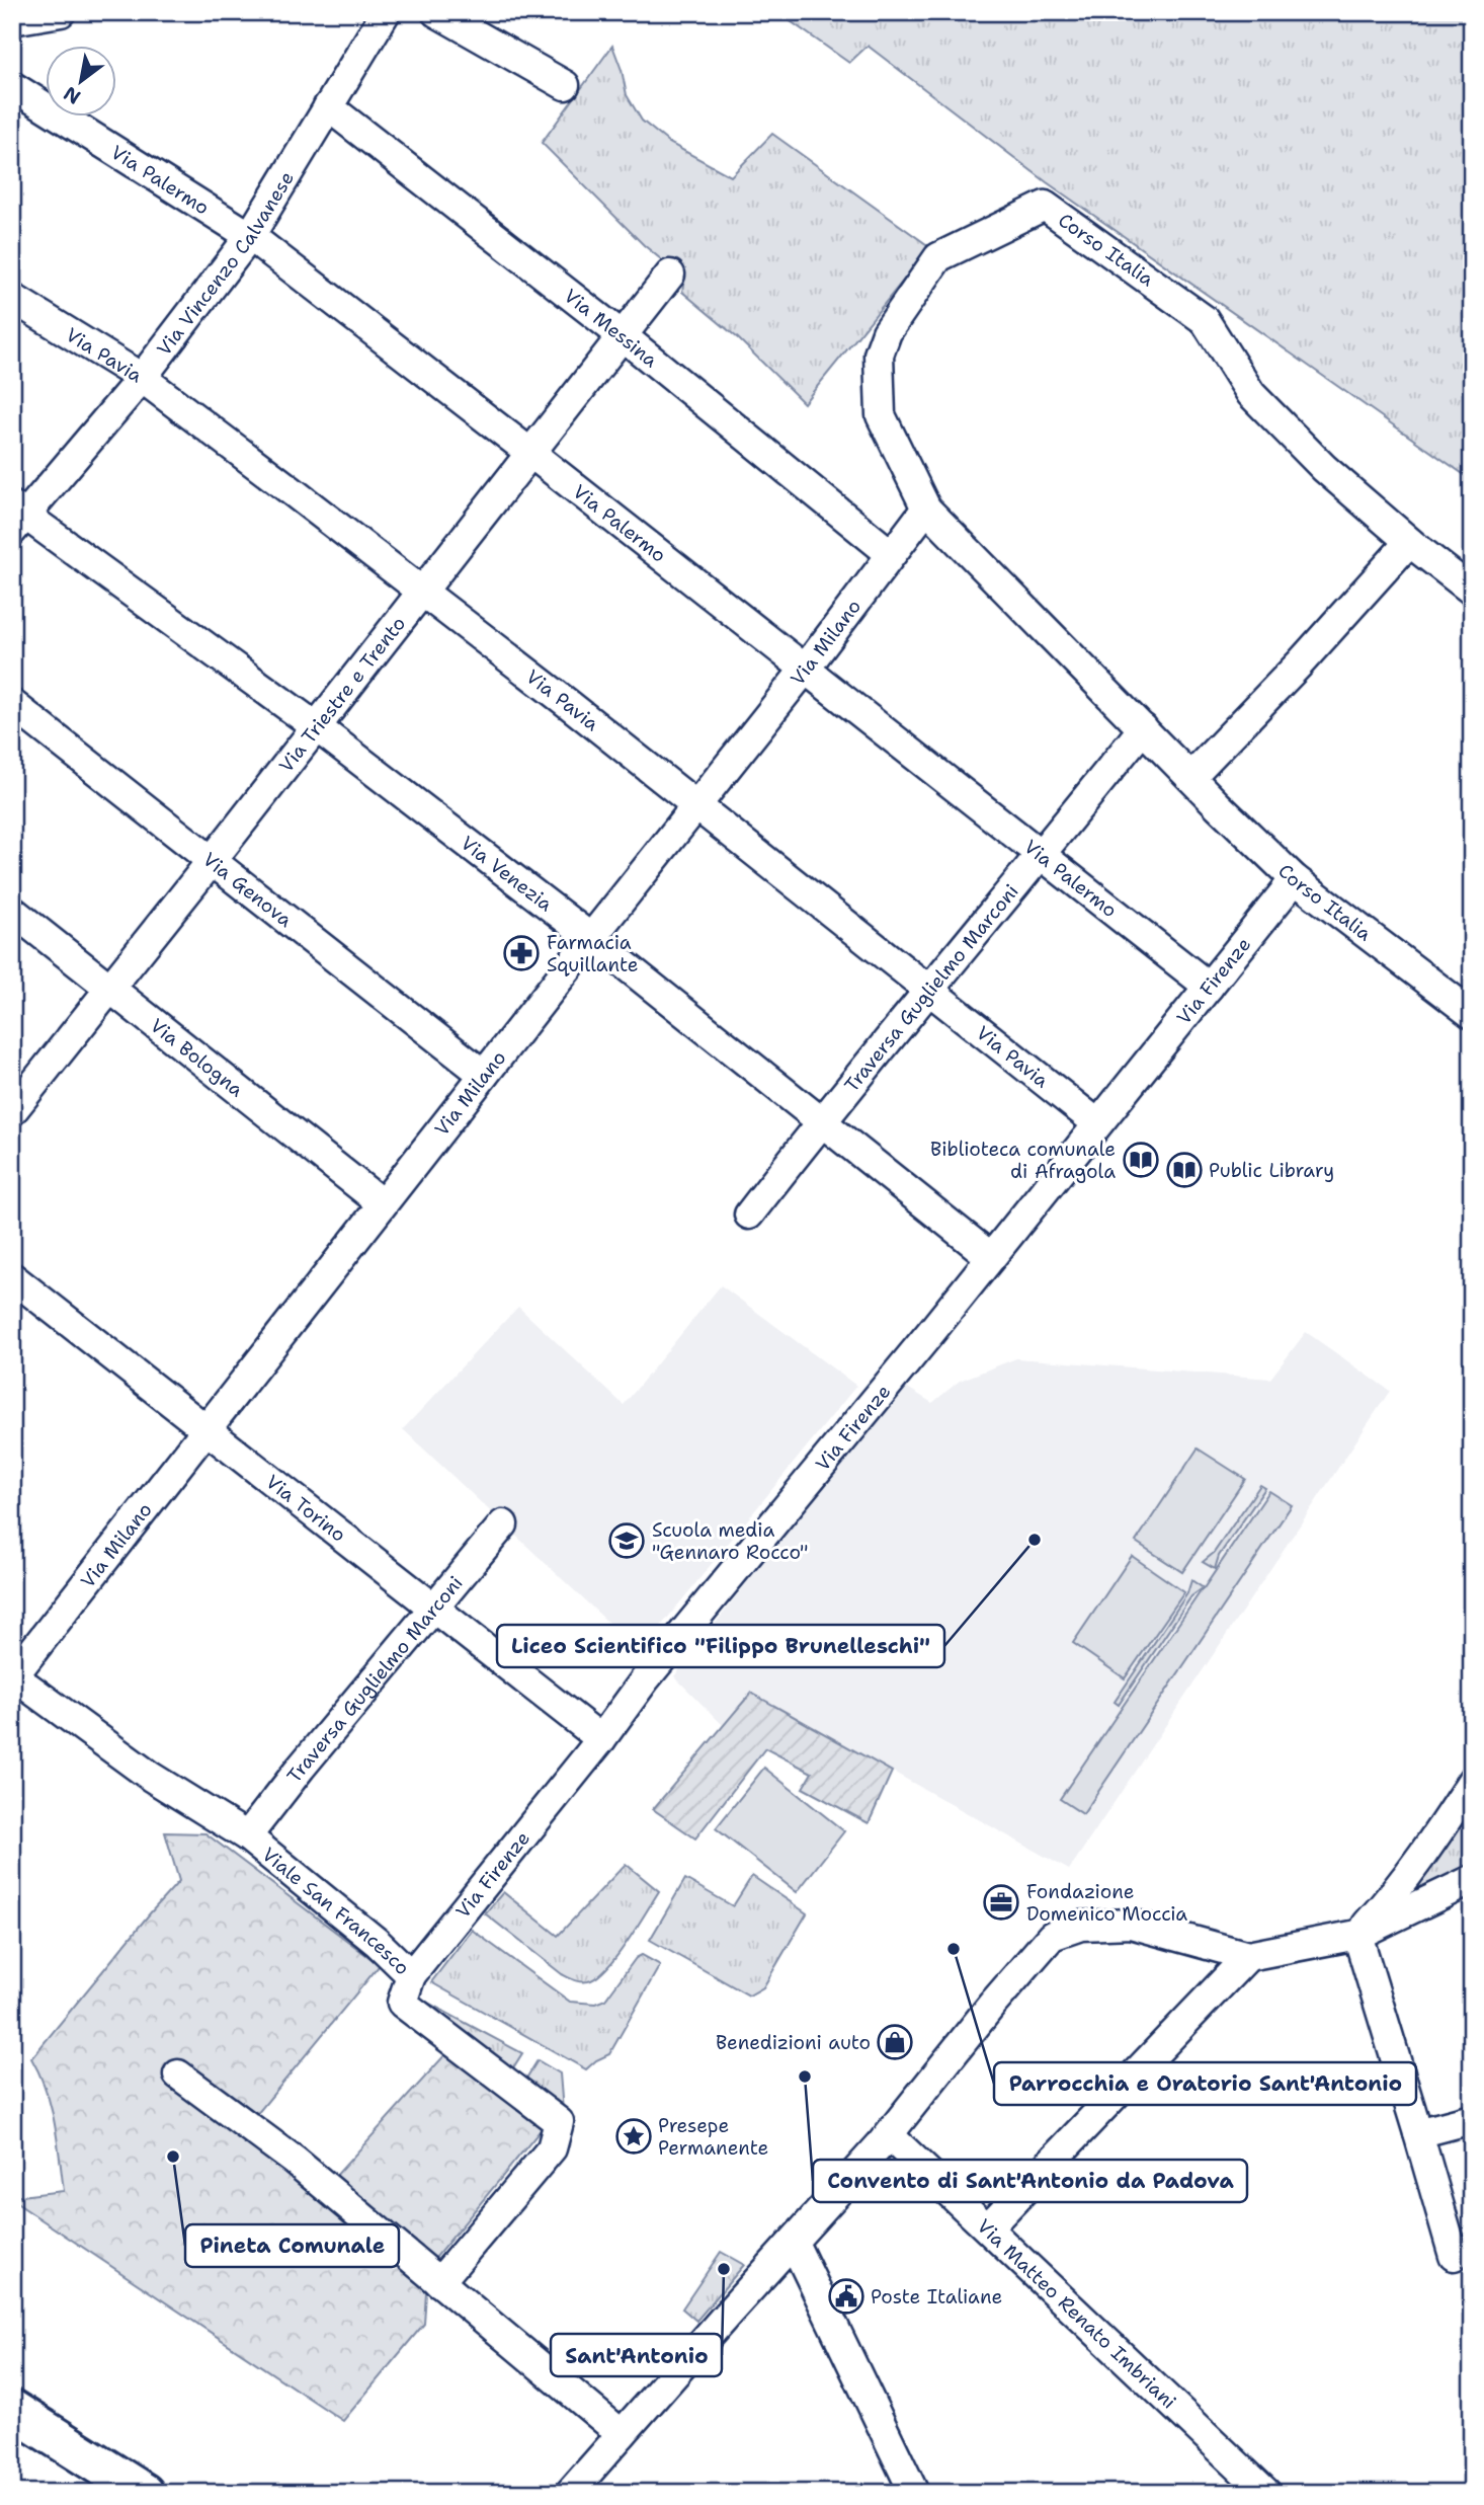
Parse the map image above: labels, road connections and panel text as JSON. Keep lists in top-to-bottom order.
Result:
{
  "streets": {
    "street": [
      "Via Palermo",
      "Corso Italia",
      "Via Vincenzo Calvanese",
      "Via Messina",
      "Via Pavia",
      "Via Milano",
      "Via Triestre e Trento",
      "Via Venezia",
      "Via Genova",
      "Via Firenze",
      "Traversa Guglielmo Marconi",
      "Via Bologna",
      "Via Torino",
      "Viale San Francesco",
      "Via Matteo Renato Imbriani"
    ]
  },
  "crossings": [
    ["Via Palermo", "Via Vincenzo Calvanese"],
    ["Via Palermo", "Via Milano"],
    ["Via Palermo", "Via Triestre e Trento"],
    ["Via Palermo", "Via Firenze"],
    ["Via Palermo", "Traversa Guglielmo Marconi"],
    ["Corso Italia", "Via Milano"],
    ["Corso Italia", "Via Firenze"],
    ["Corso Italia", "Traversa Guglielmo Marconi"],
    ["Via Vincenzo Calvanese", "Via Messina"],
    ["Via Vincenzo Calvanese", "Via Pavia"],
    ["Via Vincenzo Calvanese", "Via Venezia"],
    ["Via Messina", "Via Milano"],
    ["Via Messina", "Via Triestre e Trento"],
    ["Via Pavia", "Via Milano"],
    ["Via Pavia", "Via Triestre e Trento"],
    ["Via Pavia", "Via Firenze"],
    ["Via Pavia", "Traversa Guglielmo Marconi"],
    ["Via Milano", "Via Venezia"],
    ["Via Milano", "Via Genova"],
    ["Via Milano", "Via Bologna"],
    ["Via Milano", "Via Torino"],
    ["Via Milano", "Viale San Francesco"],
    ["Via Triestre e Trento", "Via Venezia"],
    ["Via Triestre e Trento", "Via Genova"],
    ["Via Triestre e Trento", "Via Bologna"],
    ["Via Venezia", "Via Firenze"],
    ["Via Venezia", "Traversa Guglielmo Marconi"],
    ["Via Firenze", "Via Torino"],
    ["Via Firenze", "Viale San Francesco"],
    ["Traversa Guglielmo Marconi", "Via Torino"],
    ["Traversa Guglielmo Marconi", "Viale San Francesco"]
  ],
  "places": {
    "pharmacy": ["Farmacia Squillante"],
    "library": ["Biblioteca comunale di Afragola", "Public Library"],
    "other": [
      "Liceo Scientifico \"Filippo Brunelleschi\"",
      "Parrocchia e Oratorio Sant'Antonio",
      "Convento di Sant'Antonio da Padova",
      "Pineta Comunale",
      "Sant'Antonio"
    ],
    "school or university": ["Scuola media \"Gennaro Rocco\""],
    "office": ["Fondazione Domenico Moccia"],
    "shop": ["Benedizioni auto"],
    "place": ["Presepe Permanente"],
    "public building": ["Poste Italiane"]
  },
  "north": "bottom left"
}
